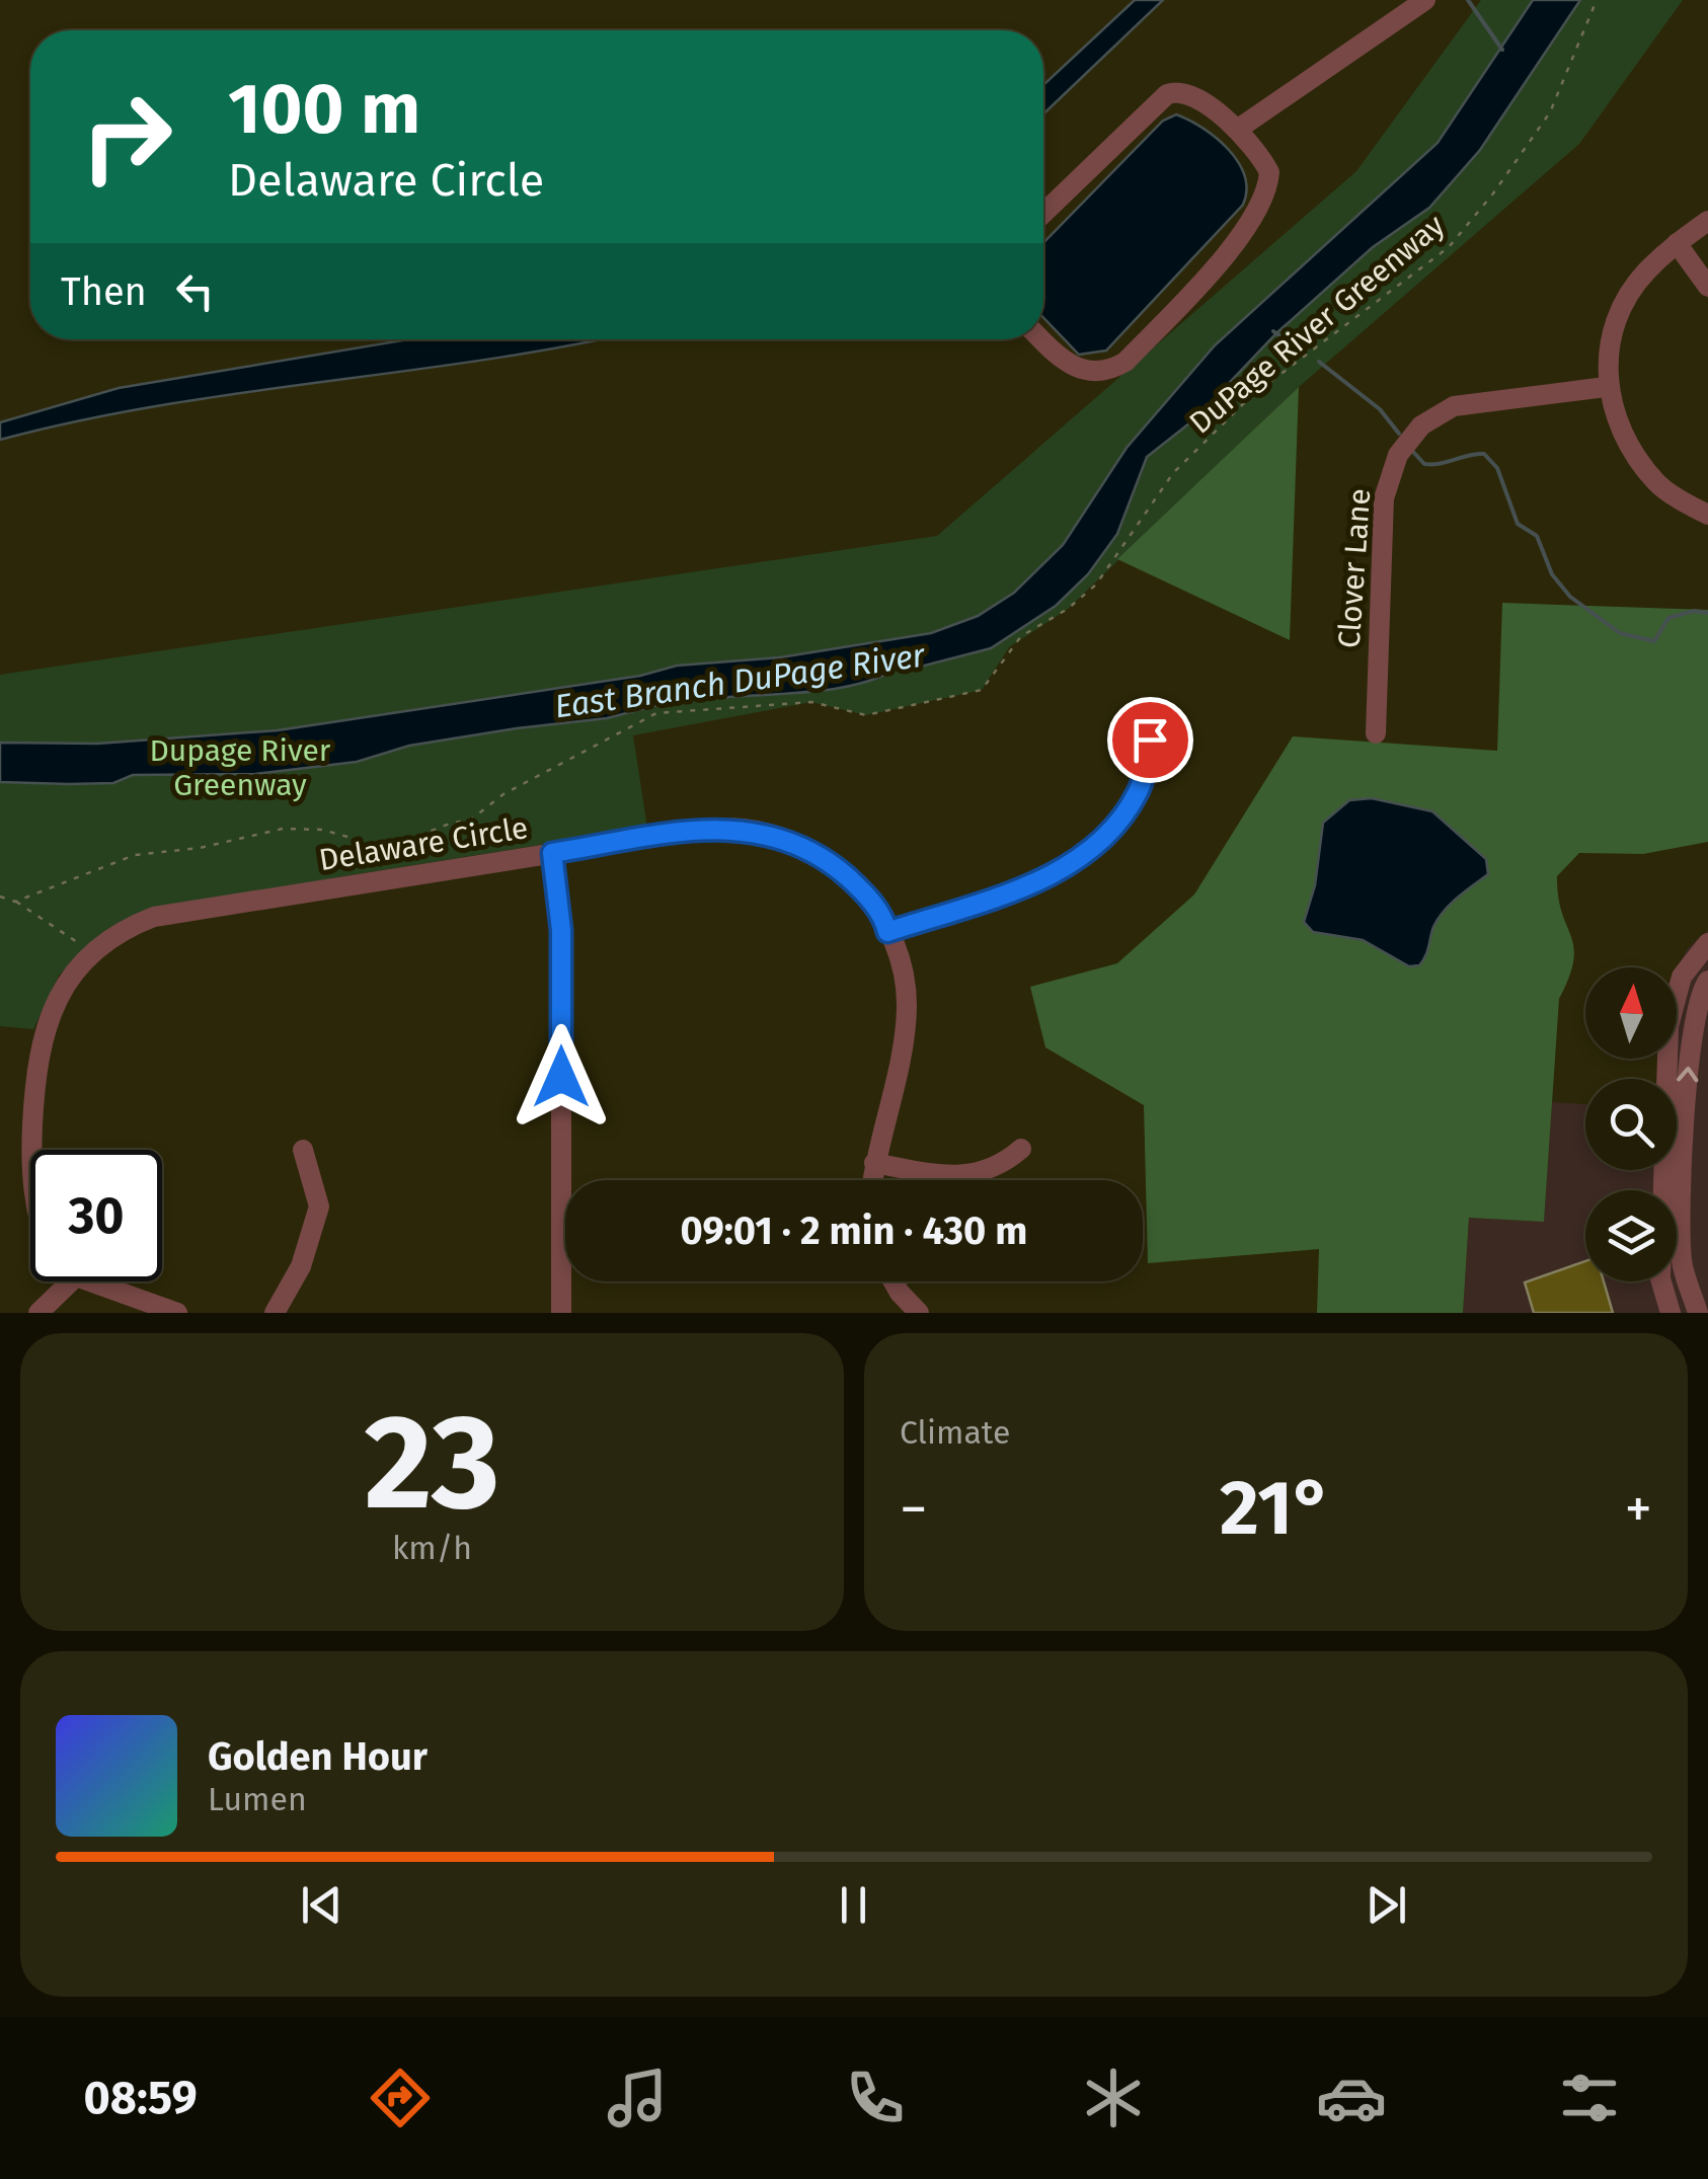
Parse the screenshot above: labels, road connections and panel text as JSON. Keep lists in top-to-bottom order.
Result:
{
  "streets": {
    "street": ["Clover Lane", "Delaware Circle"],
    "path": ["DuPage River Greenway"]
  },
  "water": ["East Branch DuPage River"],
  "parks": ["Dupage River Greenway"],
  "north": "top",
  "page": {
    "turn": ["100 m", "Delaware Circle"],
    "then": "Then",
    "limit": "30",
    "trip": "09:01 · 2 min · 430 m",
    "tile": [
      ["23", "km/h"],
      "Climate"
    ],
    "heat": ["−", "21°", "+"],
    "song": ["Golden Hour", "Lumen"],
    "tabs": "08:59"
  }
}
